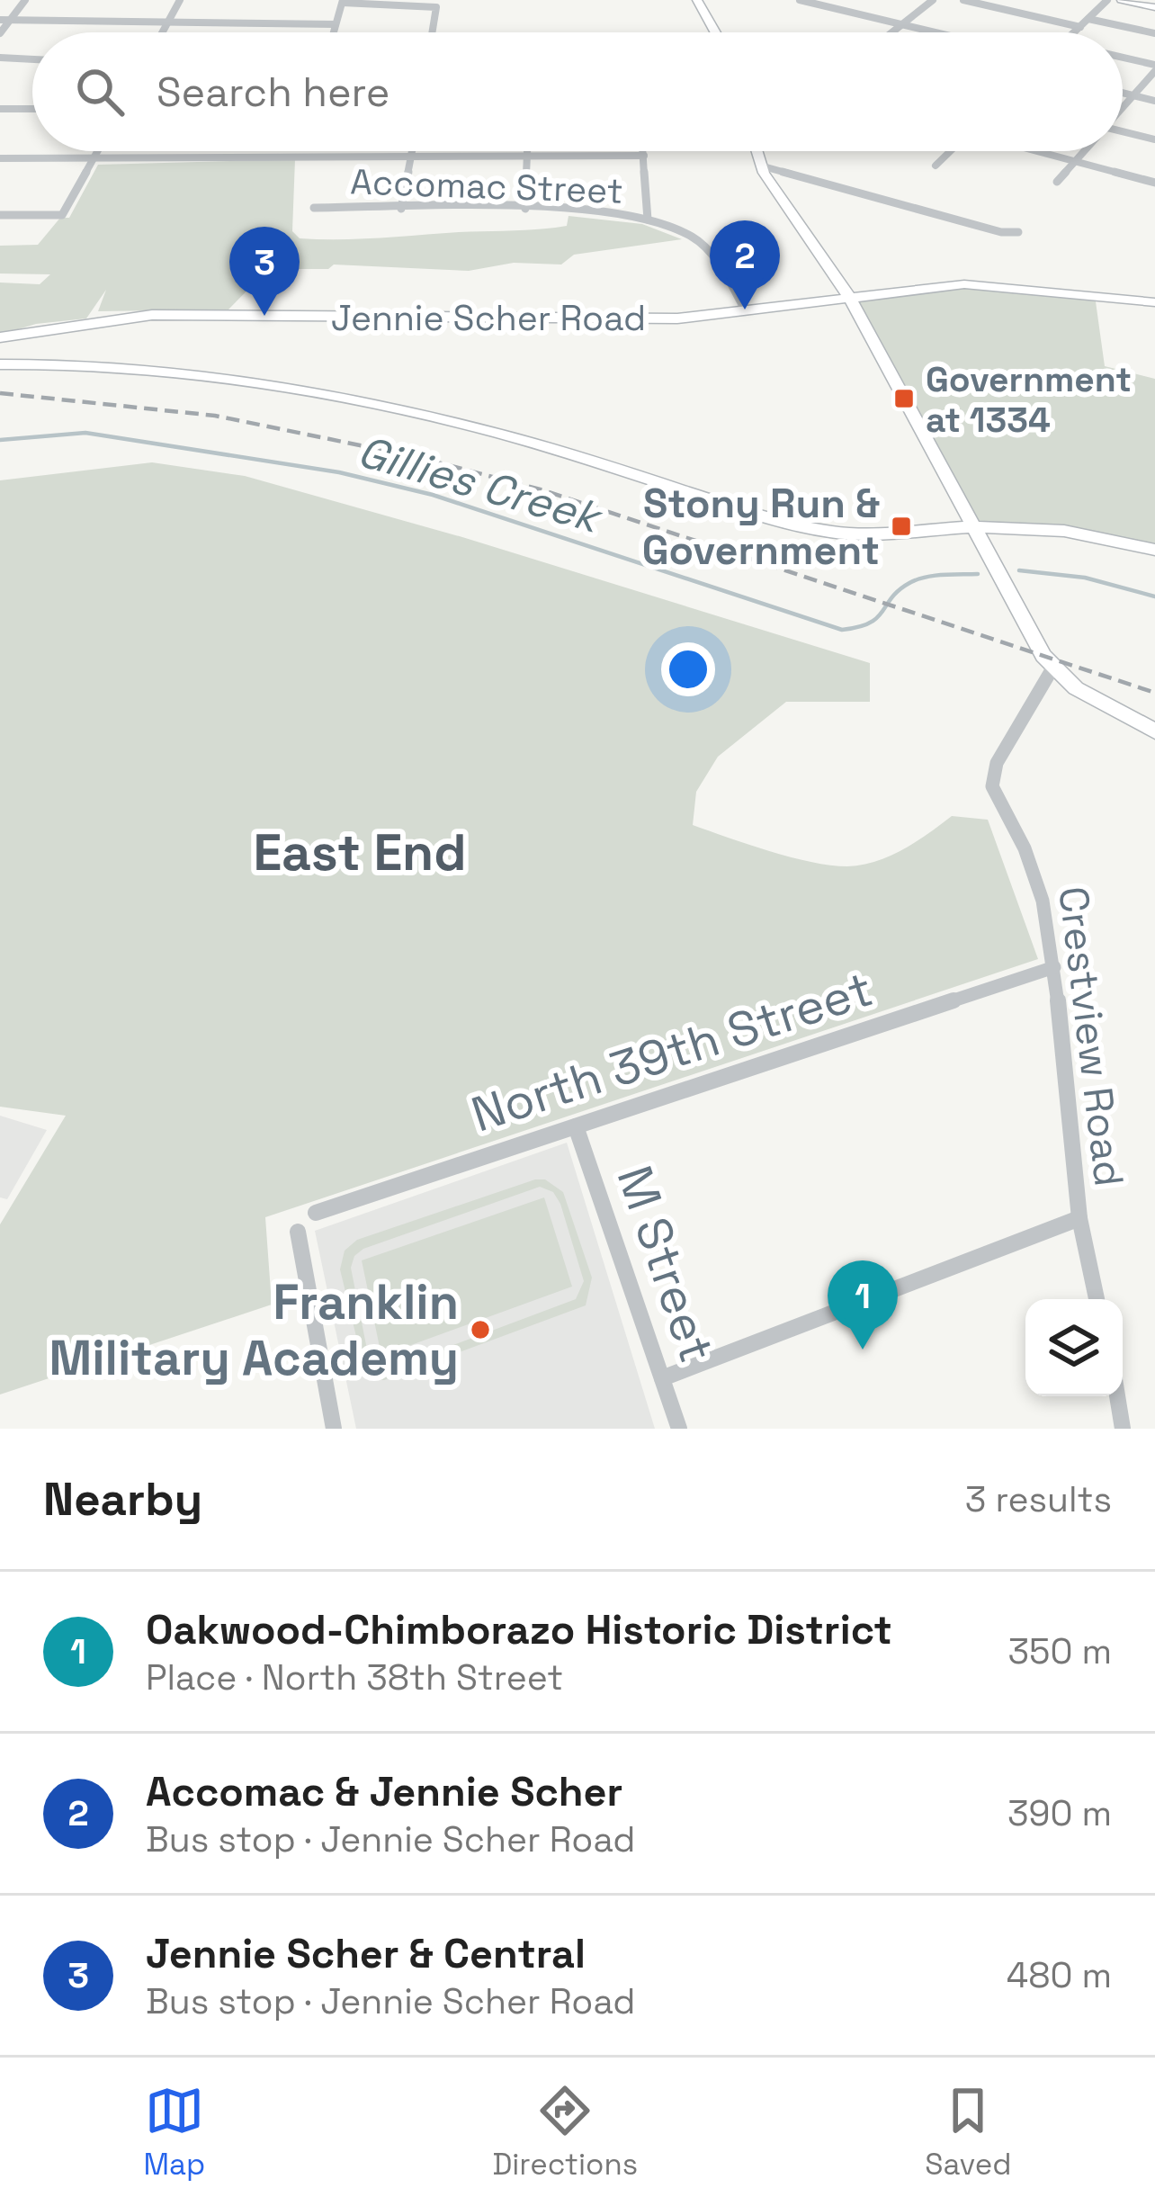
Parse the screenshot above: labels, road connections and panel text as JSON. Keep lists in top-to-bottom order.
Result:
{
  "streets": {
    "street": [
      "Accomac Street",
      "Jennie Scher Road",
      "Crestview Road",
      "North 39th Street",
      "M Street"
    ]
  },
  "crossings": [
    ["Accomac Street", "Jennie Scher Road"],
    ["Crestview Road", "North 39th Street"],
    ["North 39th Street", "M Street"]
  ],
  "districts": ["East End"],
  "water": ["Gillies Creek"],
  "places": {
    "transit": ["Government at 1334", "Stony Run & Government"],
    "other": ["Franklin Military Academy"]
  },
  "page": {
    "search": "Search here",
    "pins": ["2", "3", "1"],
    "heading": ["Nearby", "3 results"],
    "list": [
      {
        "mark": "1",
        "name": "Oakwood-Chimborazo Historic District",
        "note": "Place · North 38th Street",
        "value": "350 m"
      },
      {
        "mark": "2",
        "name": "Accomac & Jennie Scher",
        "note": "Bus stop · Jennie Scher Road",
        "value": "390 m"
      },
      {
        "mark": "3",
        "name": "Jennie Scher & Central",
        "note": "Bus stop · Jennie Scher Road",
        "value": "480 m"
      }
    ],
    "nav": ["Map", "Directions", "Saved"]
  }
}
